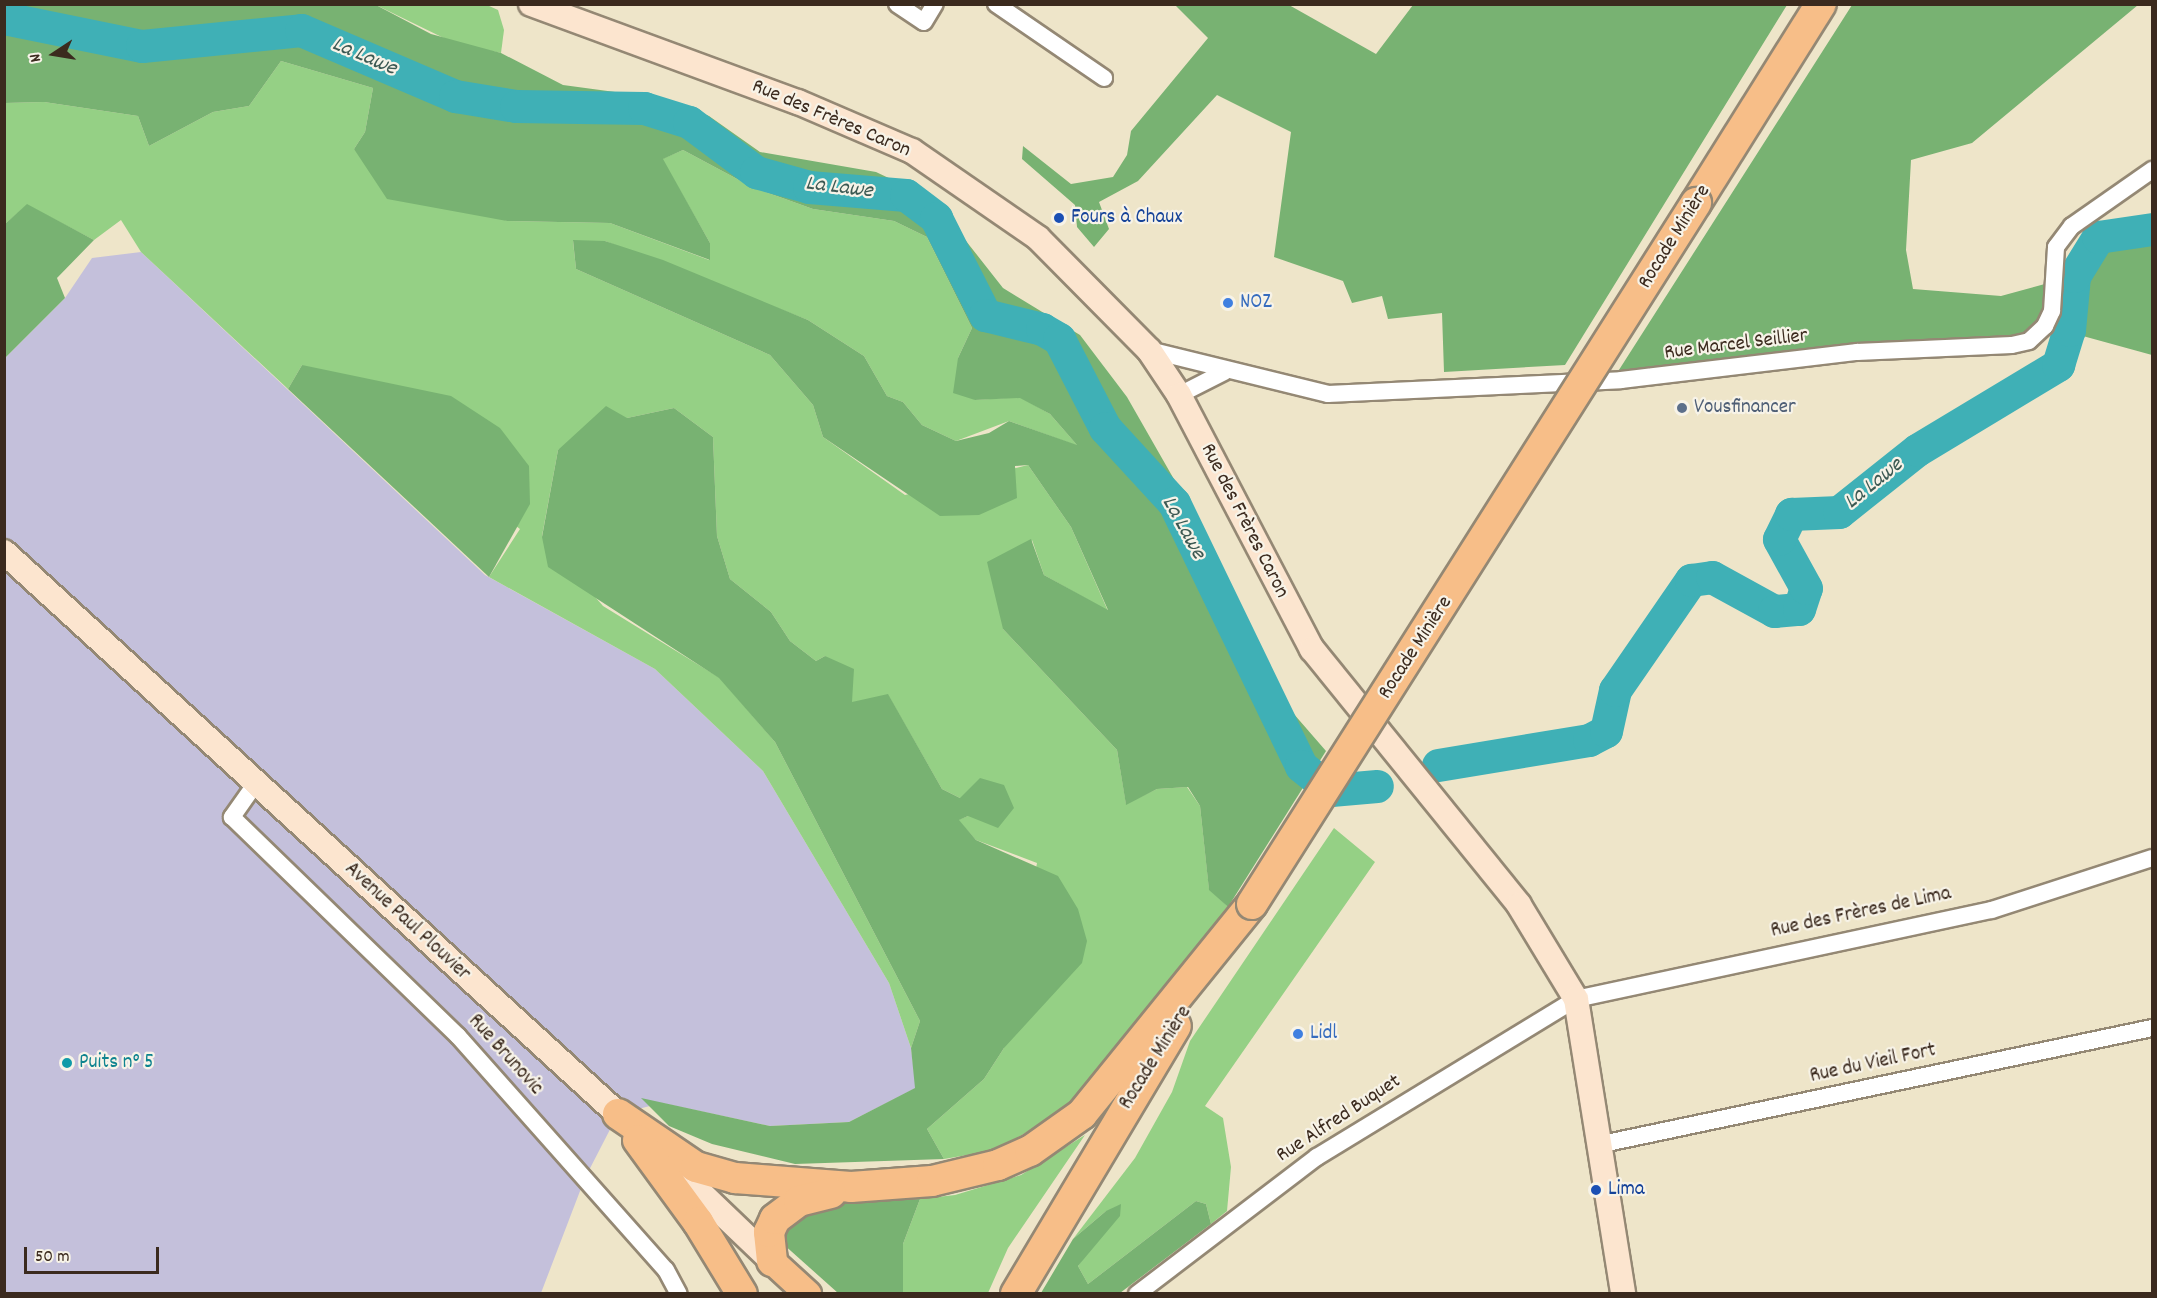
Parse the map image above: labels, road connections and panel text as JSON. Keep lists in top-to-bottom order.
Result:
{
  "streets": {
    "highway": ["Rocade Minière"],
    "main road": ["Rue des Frères Caron", "Avenue Paul Plouvier"],
    "street": [
      "Rue Marcel Seillier",
      "Rue des Frères de Lima",
      "Rue Brunovic",
      "Rue du Vieil Fort",
      "Rue Alfred Buquet"
    ]
  },
  "crossings": [
    ["Rue des Frères Caron", "Rue Marcel Seillier"],
    ["Rue des Frères Caron", "Rue des Frères de Lima"],
    ["Rue des Frères Caron", "Rue du Vieil Fort"],
    ["Rue des Frères Caron", "Rue Alfred Buquet"],
    ["Rue des Frères de Lima", "Rue Alfred Buquet"],
    ["Avenue Paul Plouvier", "Rue Brunovic"]
  ],
  "water": ["La Lawe"],
  "places": [
    "Fours à Chaux",
    "NOZ",
    "Vousfinancer",
    "Lidl",
    "Puits n° 5",
    "Lima"
  ],
  "scale_bar": "50 m",
  "north": "left"
}
